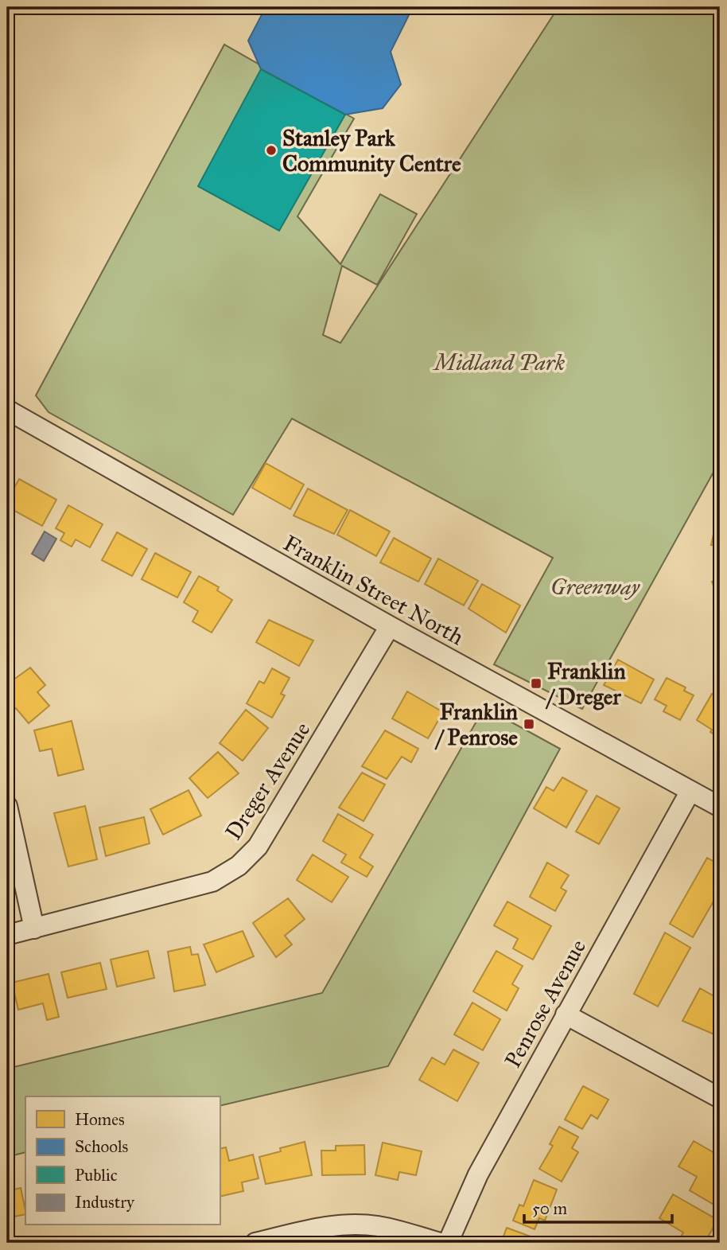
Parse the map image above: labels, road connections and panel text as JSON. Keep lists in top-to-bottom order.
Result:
{
  "streets": {
    "street": ["Franklin Street North", "Dreger Avenue", "Penrose Avenue"]
  },
  "crossings": [
    ["Franklin Street North", "Dreger Avenue"],
    ["Franklin Street North", "Penrose Avenue"]
  ],
  "parks": ["Midland Park", "Greenway"],
  "places": {
    "other": ["Stanley Park Community Centre"],
    "transit": ["Franklin / Dreger", "Franklin / Penrose"]
  },
  "legend": [
    "Homes",
    "Schools",
    "Public",
    "Industry"
  ],
  "scale_bar": "50 m"
}
